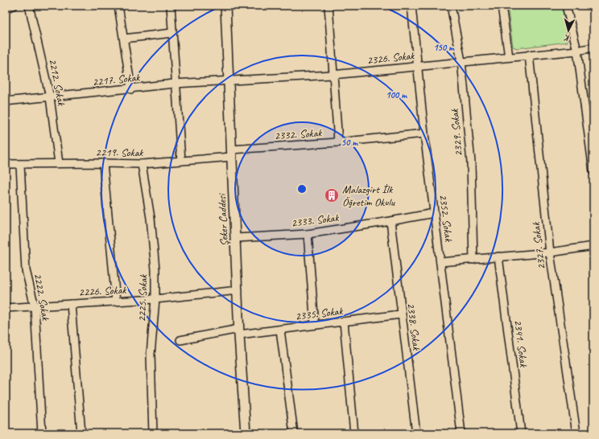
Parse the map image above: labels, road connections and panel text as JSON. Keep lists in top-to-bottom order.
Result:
{
  "streets": {
    "street": [
      "2326. Sokak",
      "2217. Sokak",
      "2212. Sokak",
      "2329. Sokak",
      "2332. Sokak",
      "2219. Sokak",
      "2352. Sokak",
      "Şeker Caddesi",
      "2333. Sokak",
      "2327. Sokak",
      "2226. Sokak",
      "2222. Sokak",
      "2225. Sokak",
      "2335. Sokak",
      "2338. Sokak",
      "2341. Sokak"
    ]
  },
  "crossings": [
    ["2326. Sokak", "2217. Sokak"],
    ["2326. Sokak", "2329. Sokak"],
    ["2326. Sokak", "2352. Sokak"],
    ["2326. Sokak", "Şeker Caddesi"],
    ["2326. Sokak", "2327. Sokak"],
    ["2217. Sokak", "2212. Sokak"],
    ["2217. Sokak", "Şeker Caddesi"],
    ["2212. Sokak", "2219. Sokak"],
    ["2332. Sokak", "2219. Sokak"],
    ["2332. Sokak", "2352. Sokak"],
    ["2332. Sokak", "Şeker Caddesi"],
    ["2219. Sokak", "Şeker Caddesi"],
    ["2219. Sokak", "2222. Sokak"],
    ["2219. Sokak", "2225. Sokak"],
    ["2352. Sokak", "2333. Sokak"],
    ["Şeker Caddesi", "2333. Sokak"],
    ["Şeker Caddesi", "2226. Sokak"],
    ["Şeker Caddesi", "2335. Sokak"],
    ["2333. Sokak", "2338. Sokak"],
    ["2226. Sokak", "2222. Sokak"],
    ["2226. Sokak", "2225. Sokak"],
    ["2335. Sokak", "2338. Sokak"]
  ],
  "places": {
    "building": ["Malazgirt İlk Öğretim Okulu"]
  },
  "north": "bottom",
  "rings": ["150 m", "100 m", "50 m"]
}
